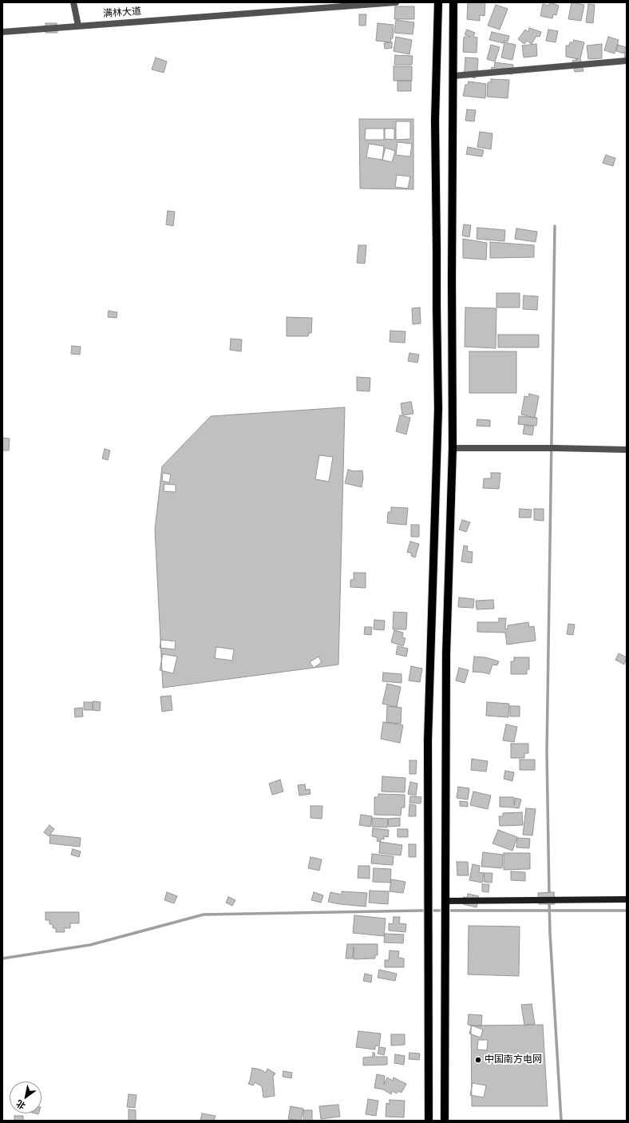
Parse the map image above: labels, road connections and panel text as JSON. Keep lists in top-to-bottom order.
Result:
{
  "streets": {
    "street": ["满林大道"]
  },
  "places": ["中国南方电网"],
  "north": "bottom left"
}
